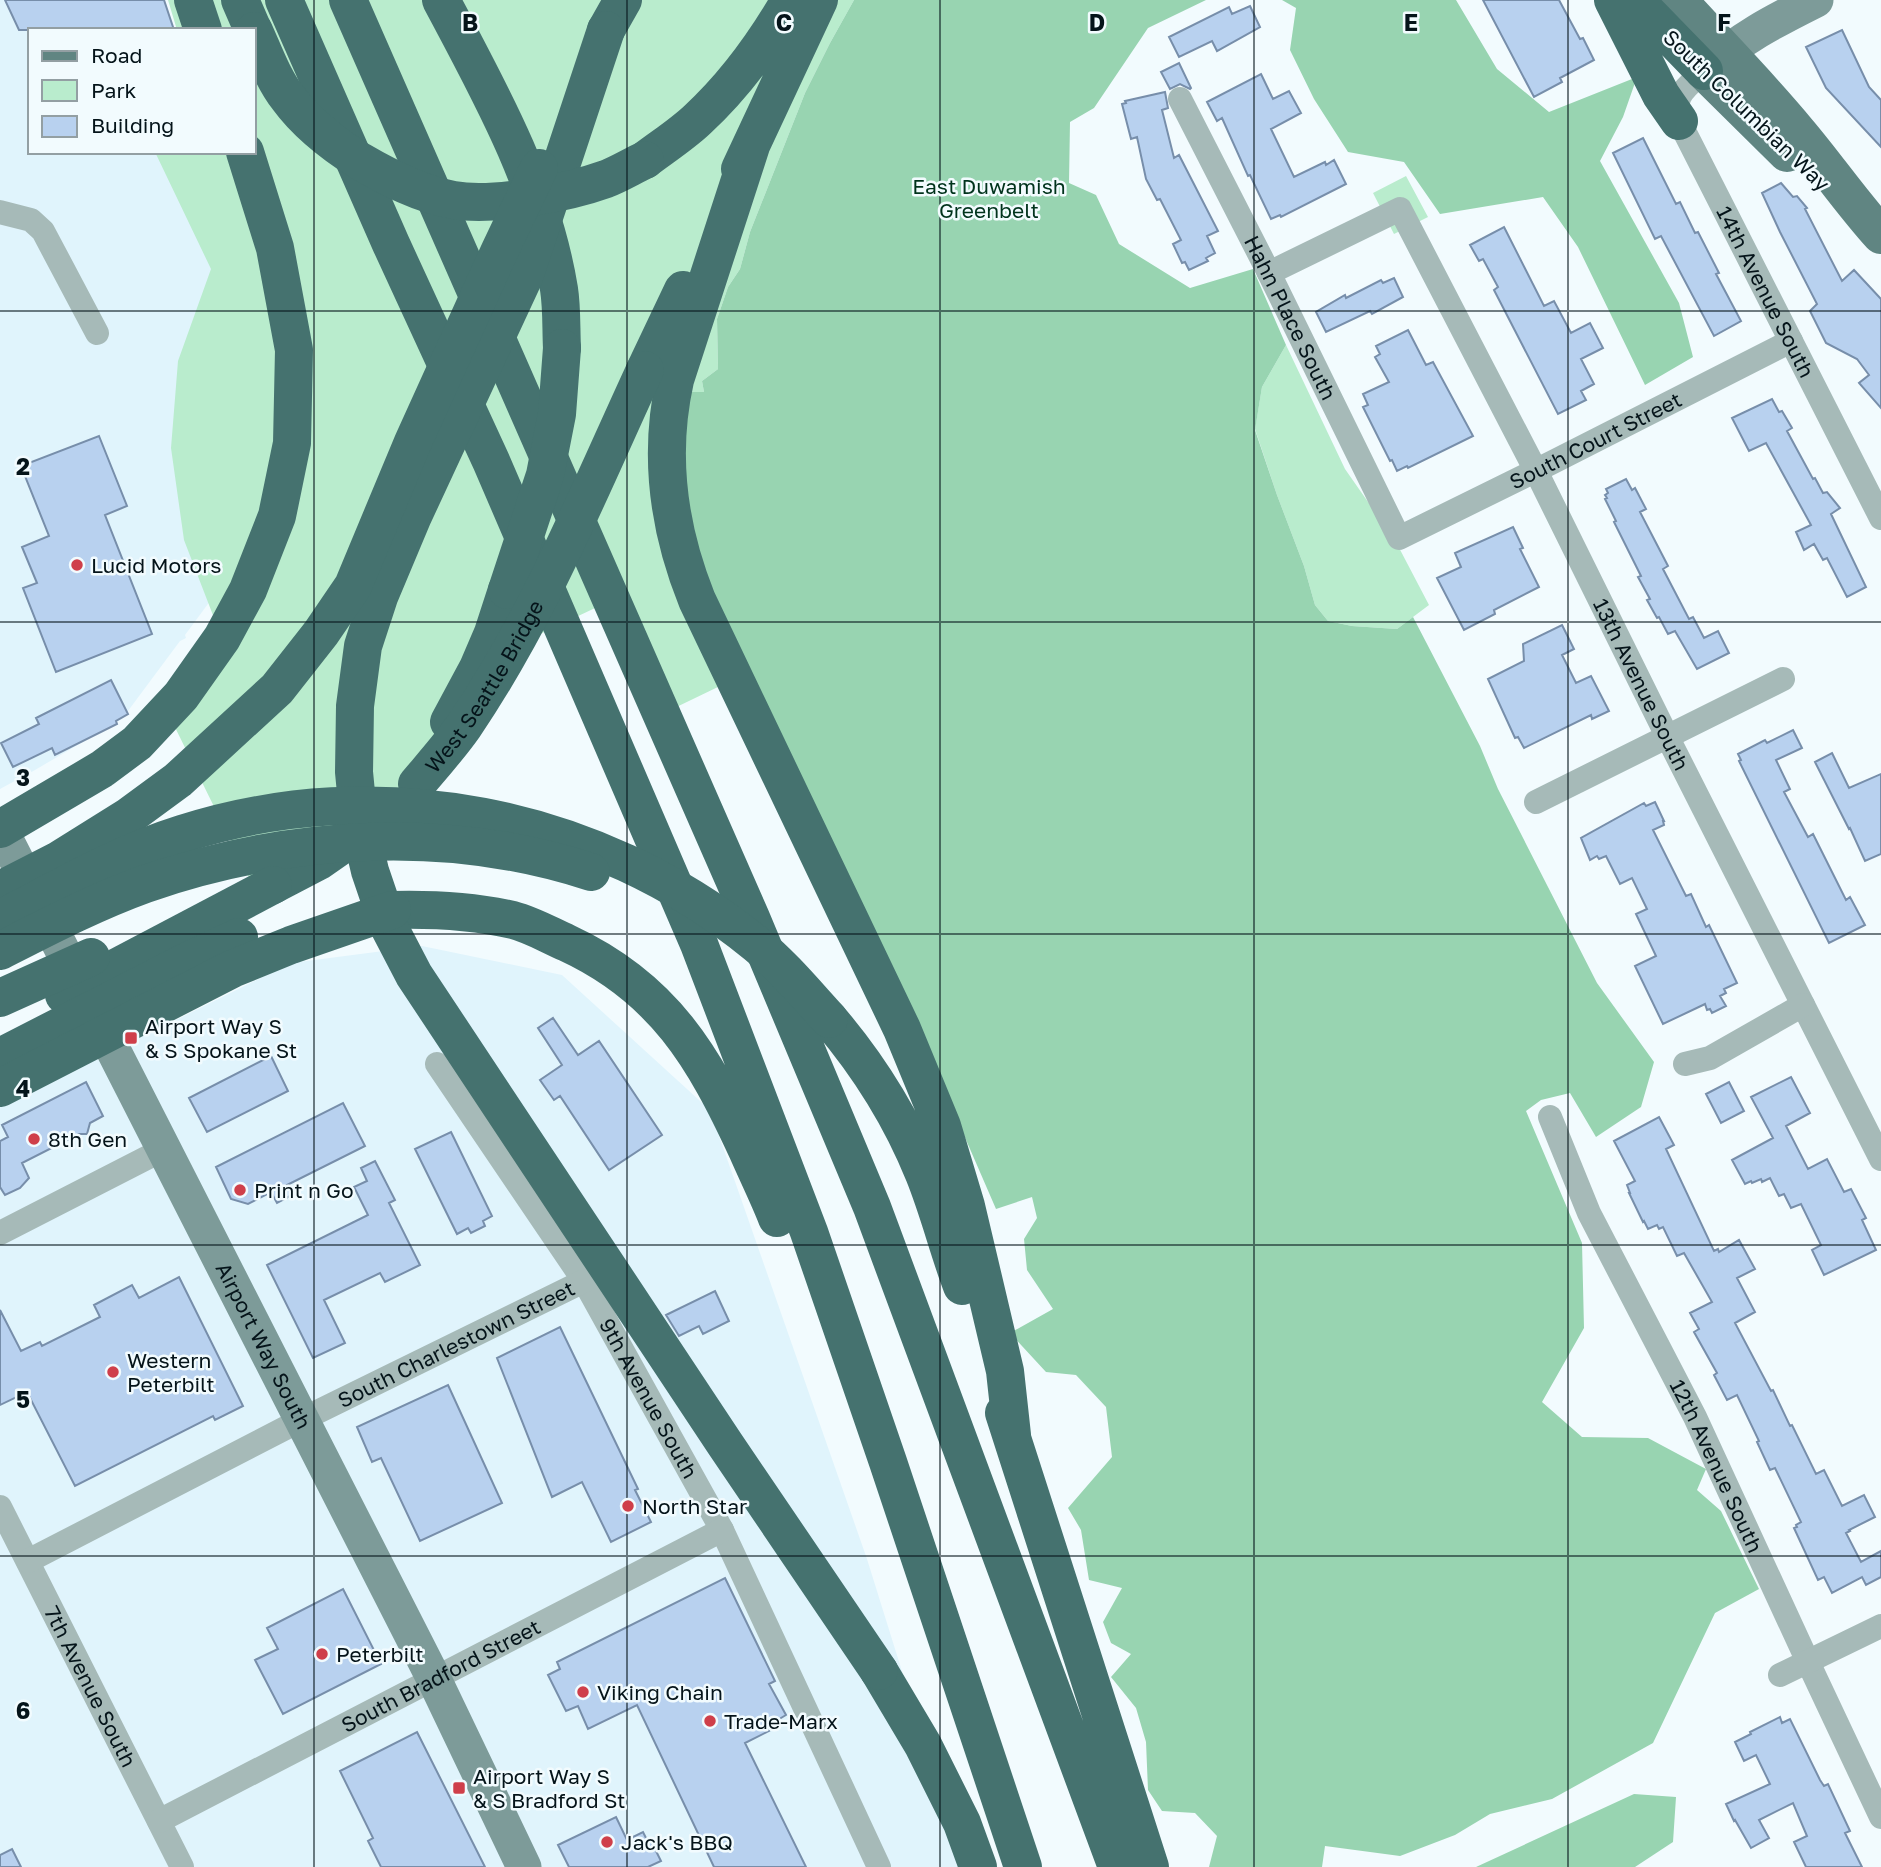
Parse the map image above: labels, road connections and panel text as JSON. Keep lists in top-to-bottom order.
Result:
{
  "streets": {
    "highway": ["South Columbian Way", "West Seattle Bridge"],
    "main road": ["Airport Way South"],
    "street": [
      "14th Avenue South",
      "Hahn Place South",
      "South Court Street",
      "13th Avenue South",
      "South Charlestown Street",
      "9th Avenue South",
      "12th Avenue South",
      "South Bradford Street",
      "7th Avenue South"
    ]
  },
  "crossings": [
    ["14th Avenue South", "South Court Street"],
    ["Hahn Place South", "South Court Street"],
    ["Hahn Place South", "13th Avenue South"],
    ["South Court Street", "13th Avenue South"],
    ["South Charlestown Street", "Airport Way South"],
    ["South Charlestown Street", "9th Avenue South"],
    ["South Charlestown Street", "7th Avenue South"],
    ["Airport Way South", "South Bradford Street"],
    ["9th Avenue South", "South Bradford Street"],
    ["South Bradford Street", "7th Avenue South"]
  ],
  "parks": ["East Duwamish Greenbelt"],
  "places": {
    "other": [
      "Lucid Motors",
      "8th Gen",
      "Print n Go",
      "Western Peterbilt",
      "North Star",
      "Peterbilt",
      "Viking Chain",
      "Trade-Marx",
      "Jack's BBQ"
    ],
    "transit": ["Airport Way S & S Spokane St", "Airport Way S & S Bradford St"]
  },
  "legend": ["Road", "Park", "Building"],
  "grid": {
    "columns": [
      "B",
      "C",
      "D",
      "E",
      "F"
    ],
    "rows": [
      "2",
      "3",
      "4",
      "5",
      "6"
    ]
  }
}
